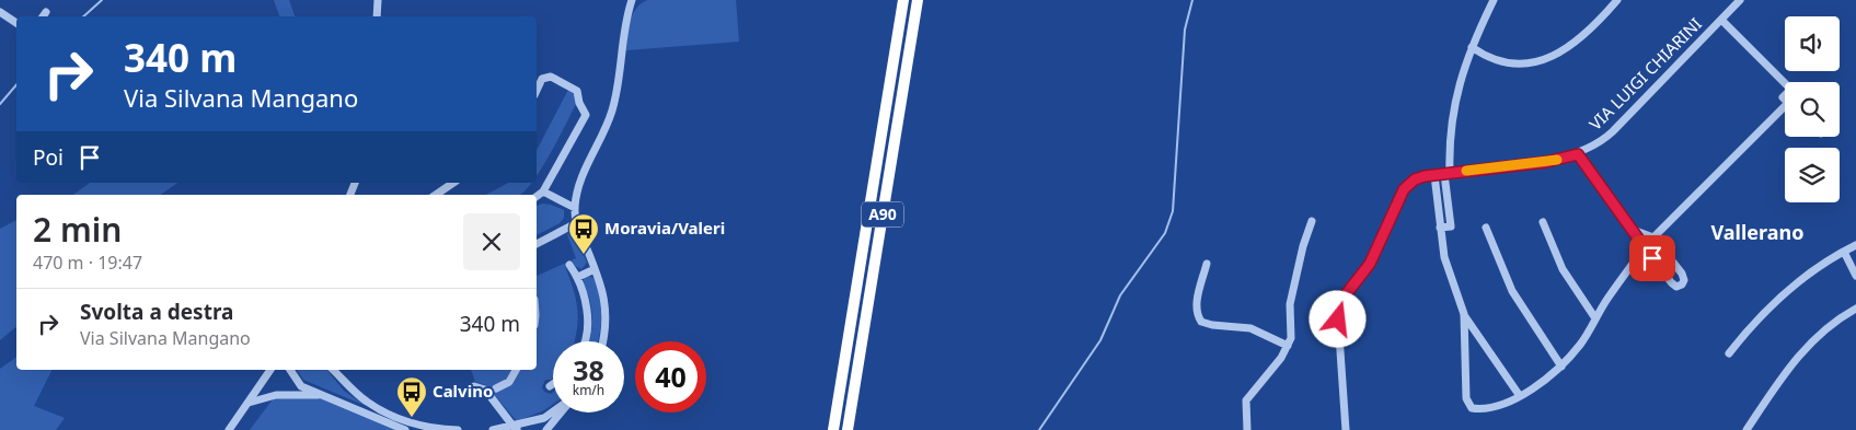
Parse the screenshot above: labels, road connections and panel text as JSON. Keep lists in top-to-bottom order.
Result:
{
  "streets": {
    "highway": ["A90"],
    "street": ["VIA LUIGI CHIARINI"]
  },
  "districts": ["Vallerano"],
  "places": {
    "bus stop": ["Moravia/Valeri", "Calvino"]
  },
  "page": {
    "turn": ["340 m", "Via Silvana Mangano"],
    "then": "Poi",
    "heading": ["2 min", "470 m · 19:47"],
    "list": [
      {
        "name": "Svolta a destra",
        "note": "Via Silvana Mangano",
        "value": "340 m"
      }
    ],
    "speed": "38 km/h",
    "limit": "40"
  }
}
